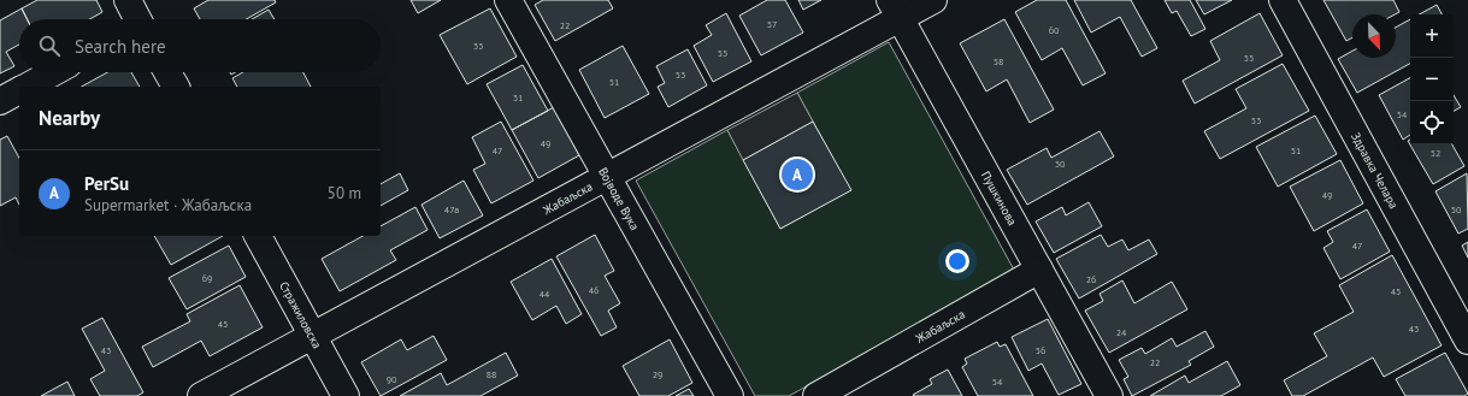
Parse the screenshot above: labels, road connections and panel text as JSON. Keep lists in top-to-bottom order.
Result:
{
  "streets": {
    "street": [
      "Здравка Челара",
      "Жабаљска",
      "Војводе Вука",
      "Пушкинова",
      "Стражиловска"
    ]
  },
  "crossings": [
    ["Жабаљска", "Војводе Вука"],
    ["Жабаљска", "Пушкинова"],
    ["Жабаљска", "Стражиловска"]
  ],
  "house_numbers": [
    "57",
    "22",
    "60",
    "33",
    "55",
    "55",
    "58",
    "53",
    "51",
    "31",
    "54",
    "53",
    "49",
    "47",
    "51",
    "52",
    "30",
    "49",
    "47a",
    "50",
    "47",
    "69",
    "26",
    "46",
    "45",
    "44",
    "45",
    "43",
    "24",
    "43",
    "56",
    "22",
    "88",
    "29",
    "90",
    "54"
  ],
  "north": "bottom right",
  "page": {
    "map_buttons": ["+", "−"],
    "search": "Search here",
    "heading": "Nearby",
    "list": [
      {
        "mark": "A",
        "name": "PerSu",
        "note": "Supermarket · Жабаљска",
        "value": "50 m"
      }
    ],
    "pins": "A"
  }
}
